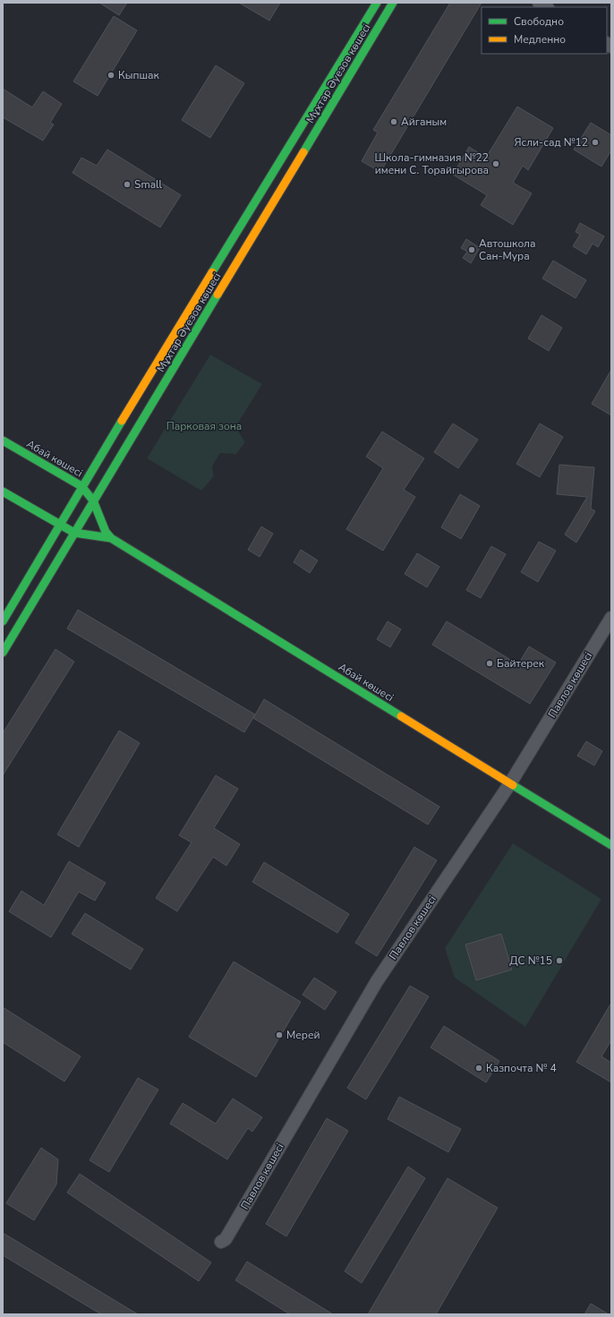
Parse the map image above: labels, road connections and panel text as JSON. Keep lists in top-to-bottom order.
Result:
{
  "streets": {
    "main road": ["Мұхтар Әуезов көшесі", "Абай көшесі"],
    "street": ["Павлов көшесі"]
  },
  "crossings": [
    ["Мұхтар Әуезов көшесі", "Абай көшесі"],
    ["Абай көшесі", "Павлов көшесі"]
  ],
  "parks": ["Парковая зона"],
  "places": [
    "Кыпшак",
    "Айганым",
    "Ясли-сад №12",
    "Школа-гимназия №22 имени С. Торайгырова",
    "Small",
    "Автошкола Сан-Мура",
    "Байтерек",
    "ДС №15",
    "Мерей",
    "Казпочта № 4"
  ],
  "legend": ["Свободно", "Медленно"]
}
